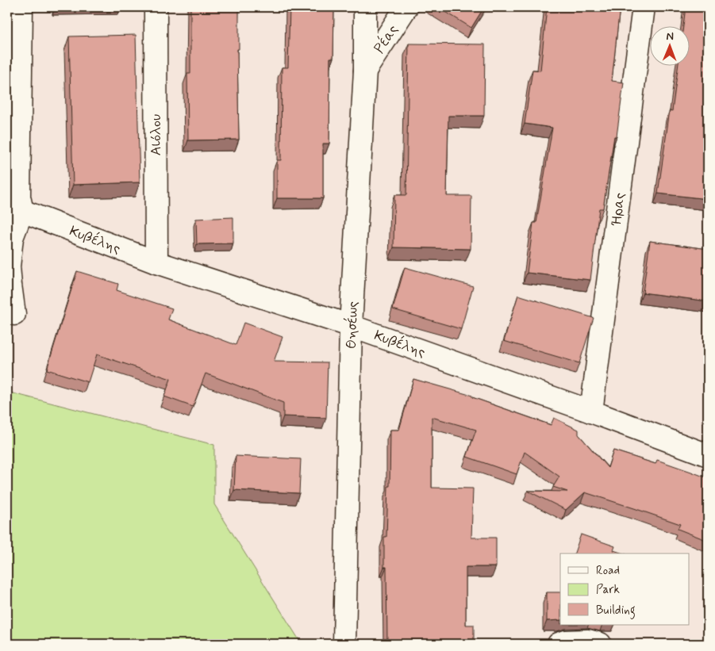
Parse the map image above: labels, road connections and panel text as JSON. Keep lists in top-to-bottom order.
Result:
{
  "streets": {
    "street": [
      "Ρέας",
      "Αιόλου",
      "Ήρας",
      "Κυβέλης",
      "Θησέως"
    ]
  },
  "crossings": [
    ["Ρέας", "Θησέως"],
    ["Αιόλου", "Κυβέλης"],
    ["Ήρας", "Κυβέλης"],
    ["Κυβέλης", "Θησέως"]
  ],
  "legend": ["Road", "Park", "Building"],
  "north": "top"
}
